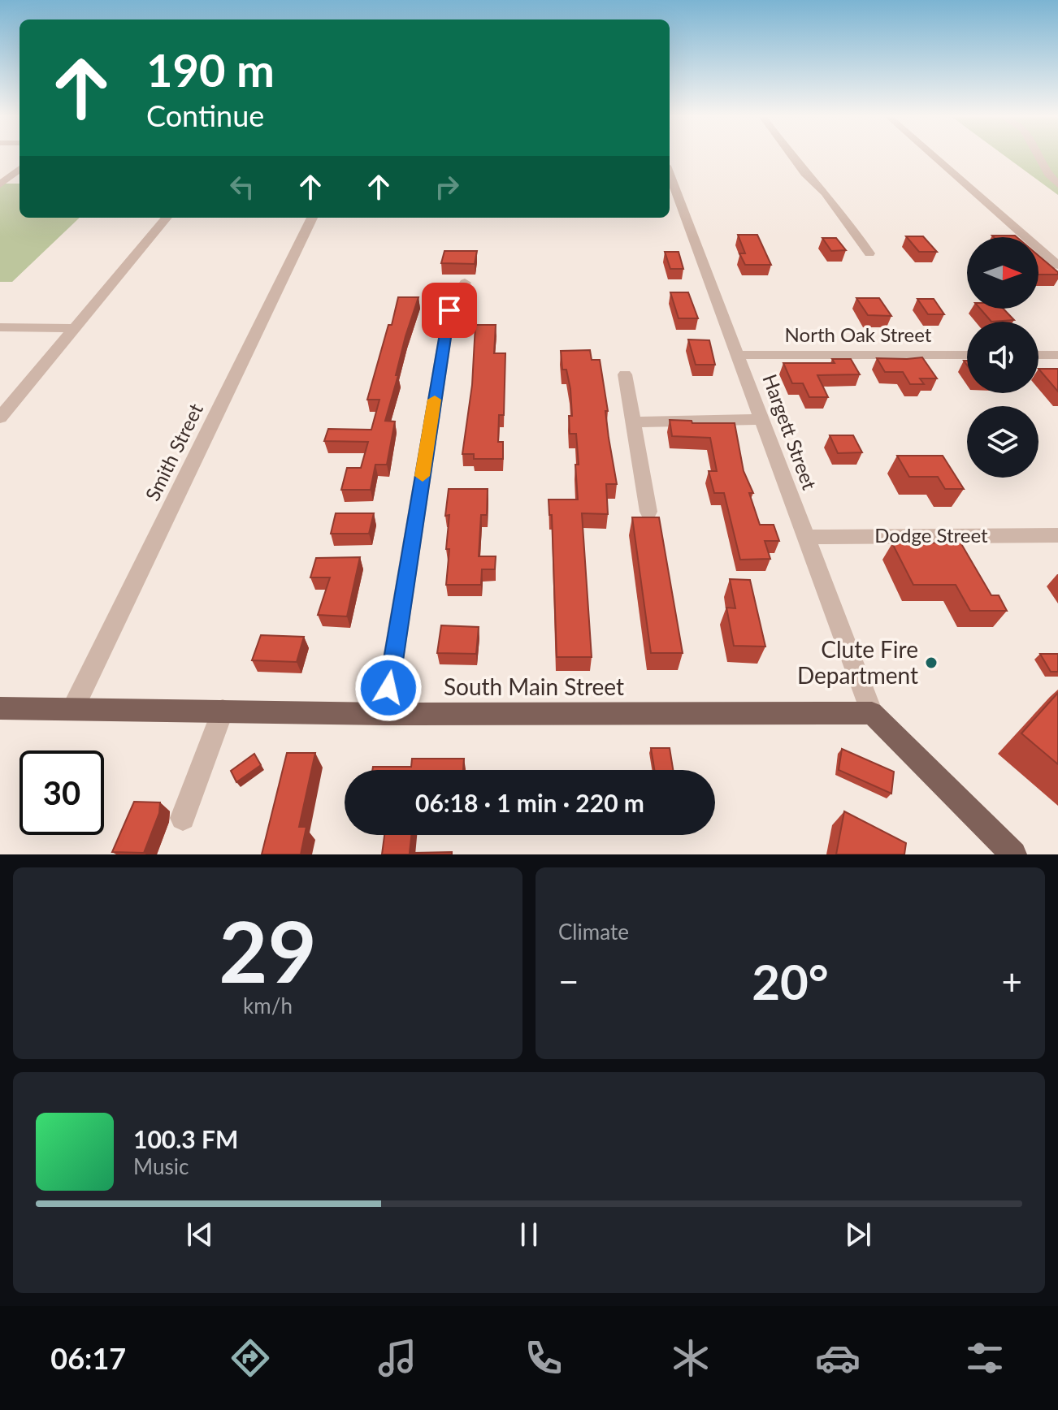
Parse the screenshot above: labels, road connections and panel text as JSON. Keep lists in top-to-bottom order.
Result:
{
  "streets": {
    "main road": ["South Main Street"],
    "street": [
      "North Oak Street",
      "Hargett Street",
      "Smith Street",
      "Dodge Street"
    ]
  },
  "crossings": [
    ["North Oak Street", "Hargett Street"],
    ["Hargett Street", "Dodge Street"],
    ["Hargett Street", "South Main Street"],
    ["Smith Street", "South Main Street"]
  ],
  "places": ["Clute Fire Department"],
  "north": "right",
  "page": {
    "turn": ["190 m", "Continue"],
    "limit": "30",
    "trip": "06:18 · 1 min · 220 m",
    "tile": [
      ["29", "km/h"],
      "Climate"
    ],
    "heat": ["−", "20°", "+"],
    "song": ["100.3 FM", "Music"],
    "tabs": "06:17"
  }
}
